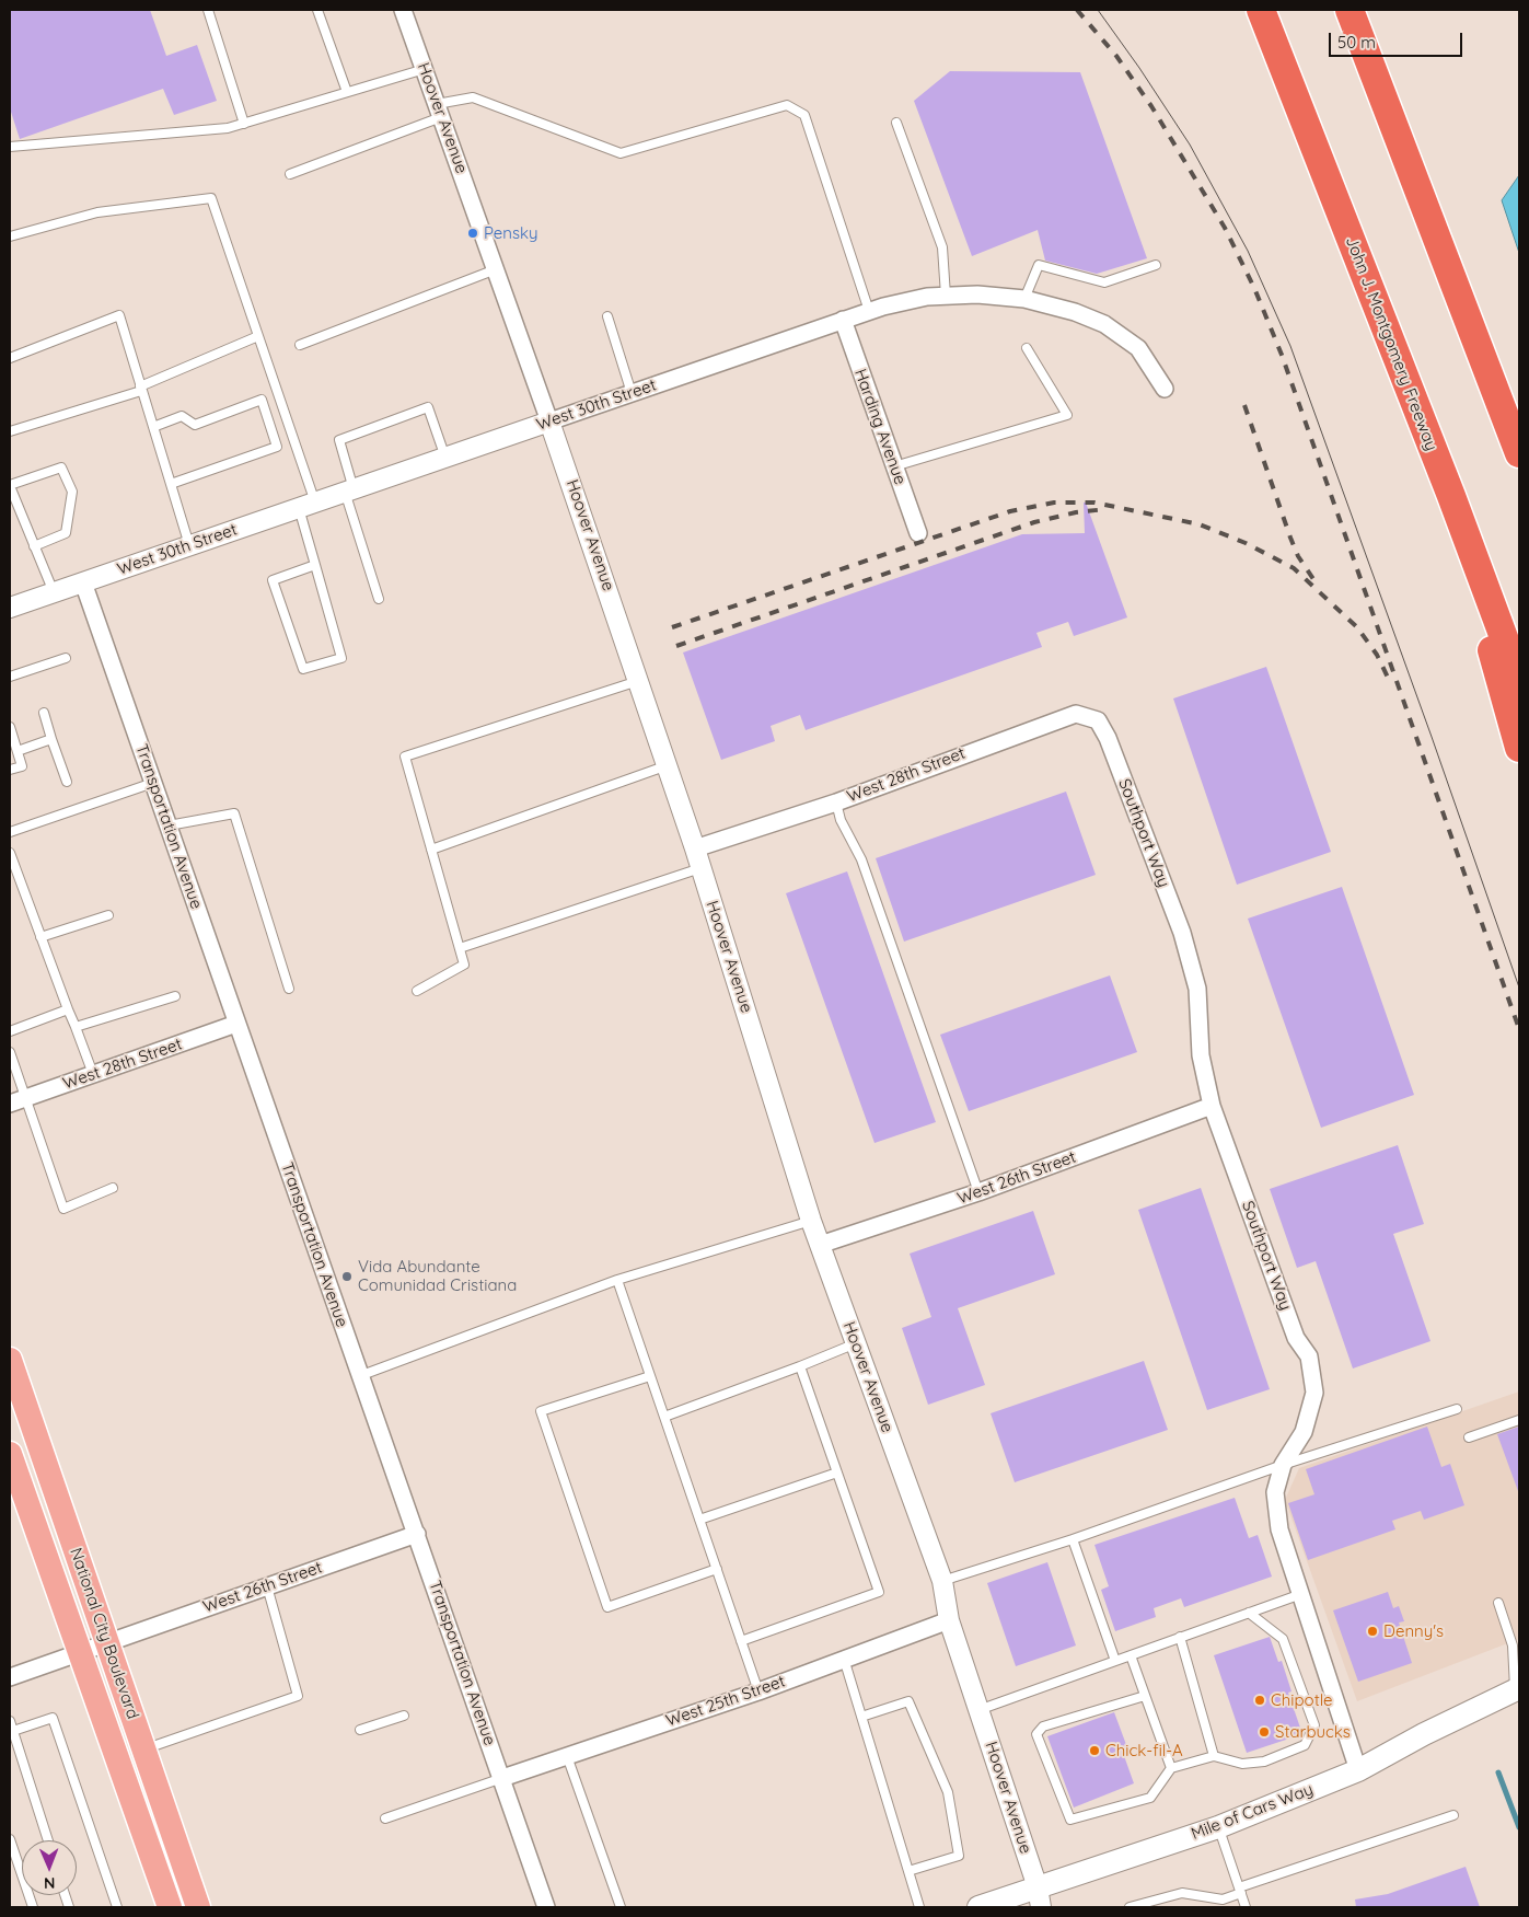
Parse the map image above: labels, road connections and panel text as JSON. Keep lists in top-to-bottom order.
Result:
{
  "streets": {
    "highway": ["John J. Montgomery Freeway"],
    "main road": ["National City Boulevard", "Mile of Cars Way"],
    "street": [
      "Hoover Avenue",
      "West 30th Street",
      "Harding Avenue",
      "West 28th Street",
      "Transportation Avenue",
      "Southport Way",
      "West 26th Street",
      "West 25th Street"
    ]
  },
  "crossings": [
    ["Hoover Avenue", "West 30th Street"],
    ["Hoover Avenue", "West 28th Street"],
    ["Hoover Avenue", "West 26th Street"],
    ["Hoover Avenue", "West 25th Street"],
    ["Hoover Avenue", "Mile of Cars Way"],
    ["West 30th Street", "Harding Avenue"],
    ["West 30th Street", "Transportation Avenue"],
    ["West 28th Street", "Transportation Avenue"],
    ["West 28th Street", "Southport Way"],
    ["Transportation Avenue", "West 26th Street"],
    ["Transportation Avenue", "West 25th Street"],
    ["Southport Way", "West 26th Street"],
    ["Southport Way", "Mile of Cars Way"],
    ["West 26th Street", "National City Boulevard"]
  ],
  "places": [
    "Pensky",
    "Vida Abundante Comunidad Cristiana",
    "Denny's",
    "Chipotle",
    "Starbucks",
    "Chick-fil-A"
  ],
  "scale_bar": "50 m",
  "north": "bottom"
}
